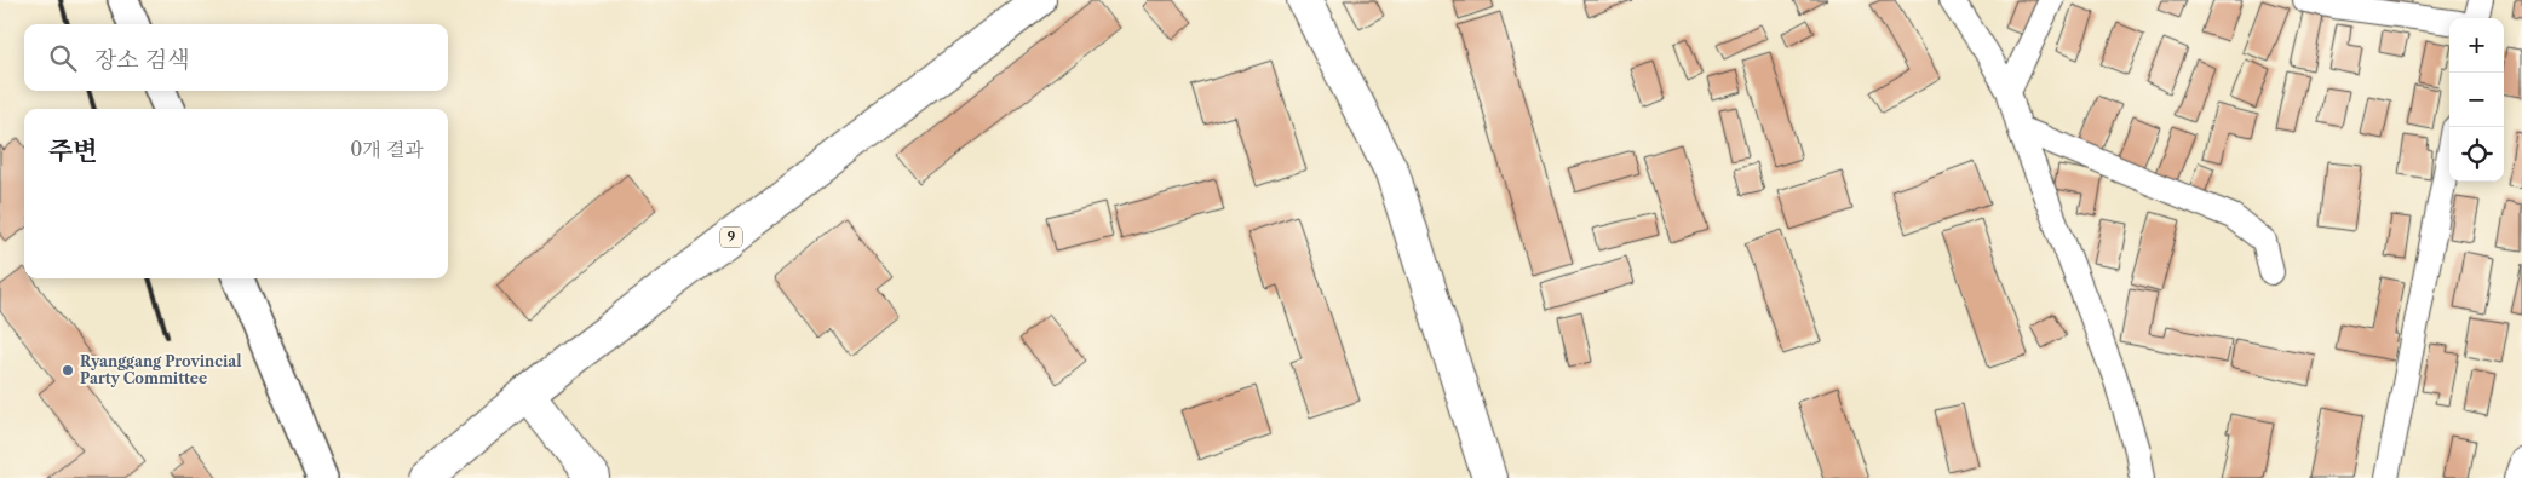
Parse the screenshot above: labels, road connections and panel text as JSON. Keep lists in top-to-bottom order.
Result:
{
  "streets": {
    "main road": ["9"]
  },
  "places": ["Ryanggang Provincial Party Committee"],
  "page": {
    "map_buttons": ["+", "−"],
    "search": "장소 검색",
    "heading": ["주변", "0개 결과"]
  }
}
